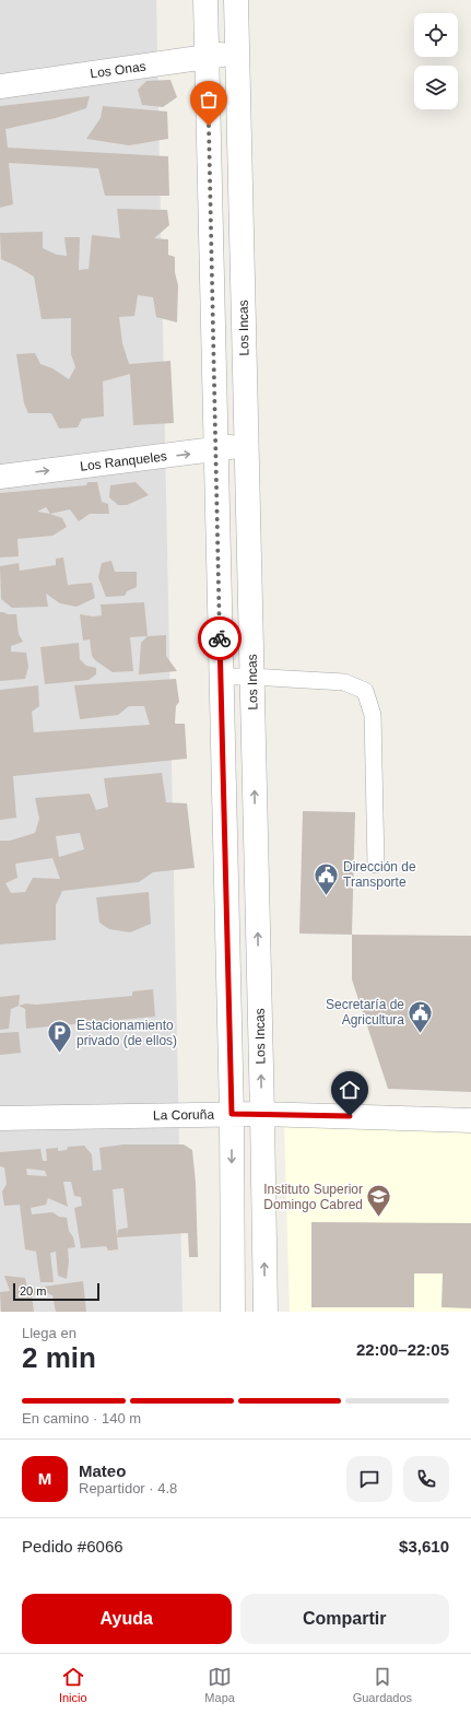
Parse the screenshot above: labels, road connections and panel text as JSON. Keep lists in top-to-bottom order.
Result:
{
  "streets": {
    "street": [
      "Los Onas",
      "Los Incas",
      "Los Ranqueles",
      "La Coruña"
    ]
  },
  "crossings": [
    ["Los Onas", "Los Incas"],
    ["Los Incas", "Los Ranqueles"],
    ["Los Incas", "La Coruña"]
  ],
  "one_way": ["Los Ranqueles"],
  "places": {
    "public building": ["Dirección de Transporte", "Secretaría de Agricultura"],
    "parking": ["Estacionamiento privado (de ellos)"],
    "school or university": ["Instituto Superior Domingo Cabred"]
  },
  "scale_bar": "20 m",
  "page": {
    "scale": "20 m",
    "heading": ["2 min", "Llega en", "22:00–22:05"],
    "panel": [
      "Mateo",
      "Repartidor · 4.8",
      "Pedido #6066",
      "$3,610"
    ],
    "bar": "En camino · 140 m",
    "round": "M",
    "buttons": ["Ayuda", "Compartir"],
    "tabs": ["Inicio", "Mapa", "Guardados"]
  }
}
